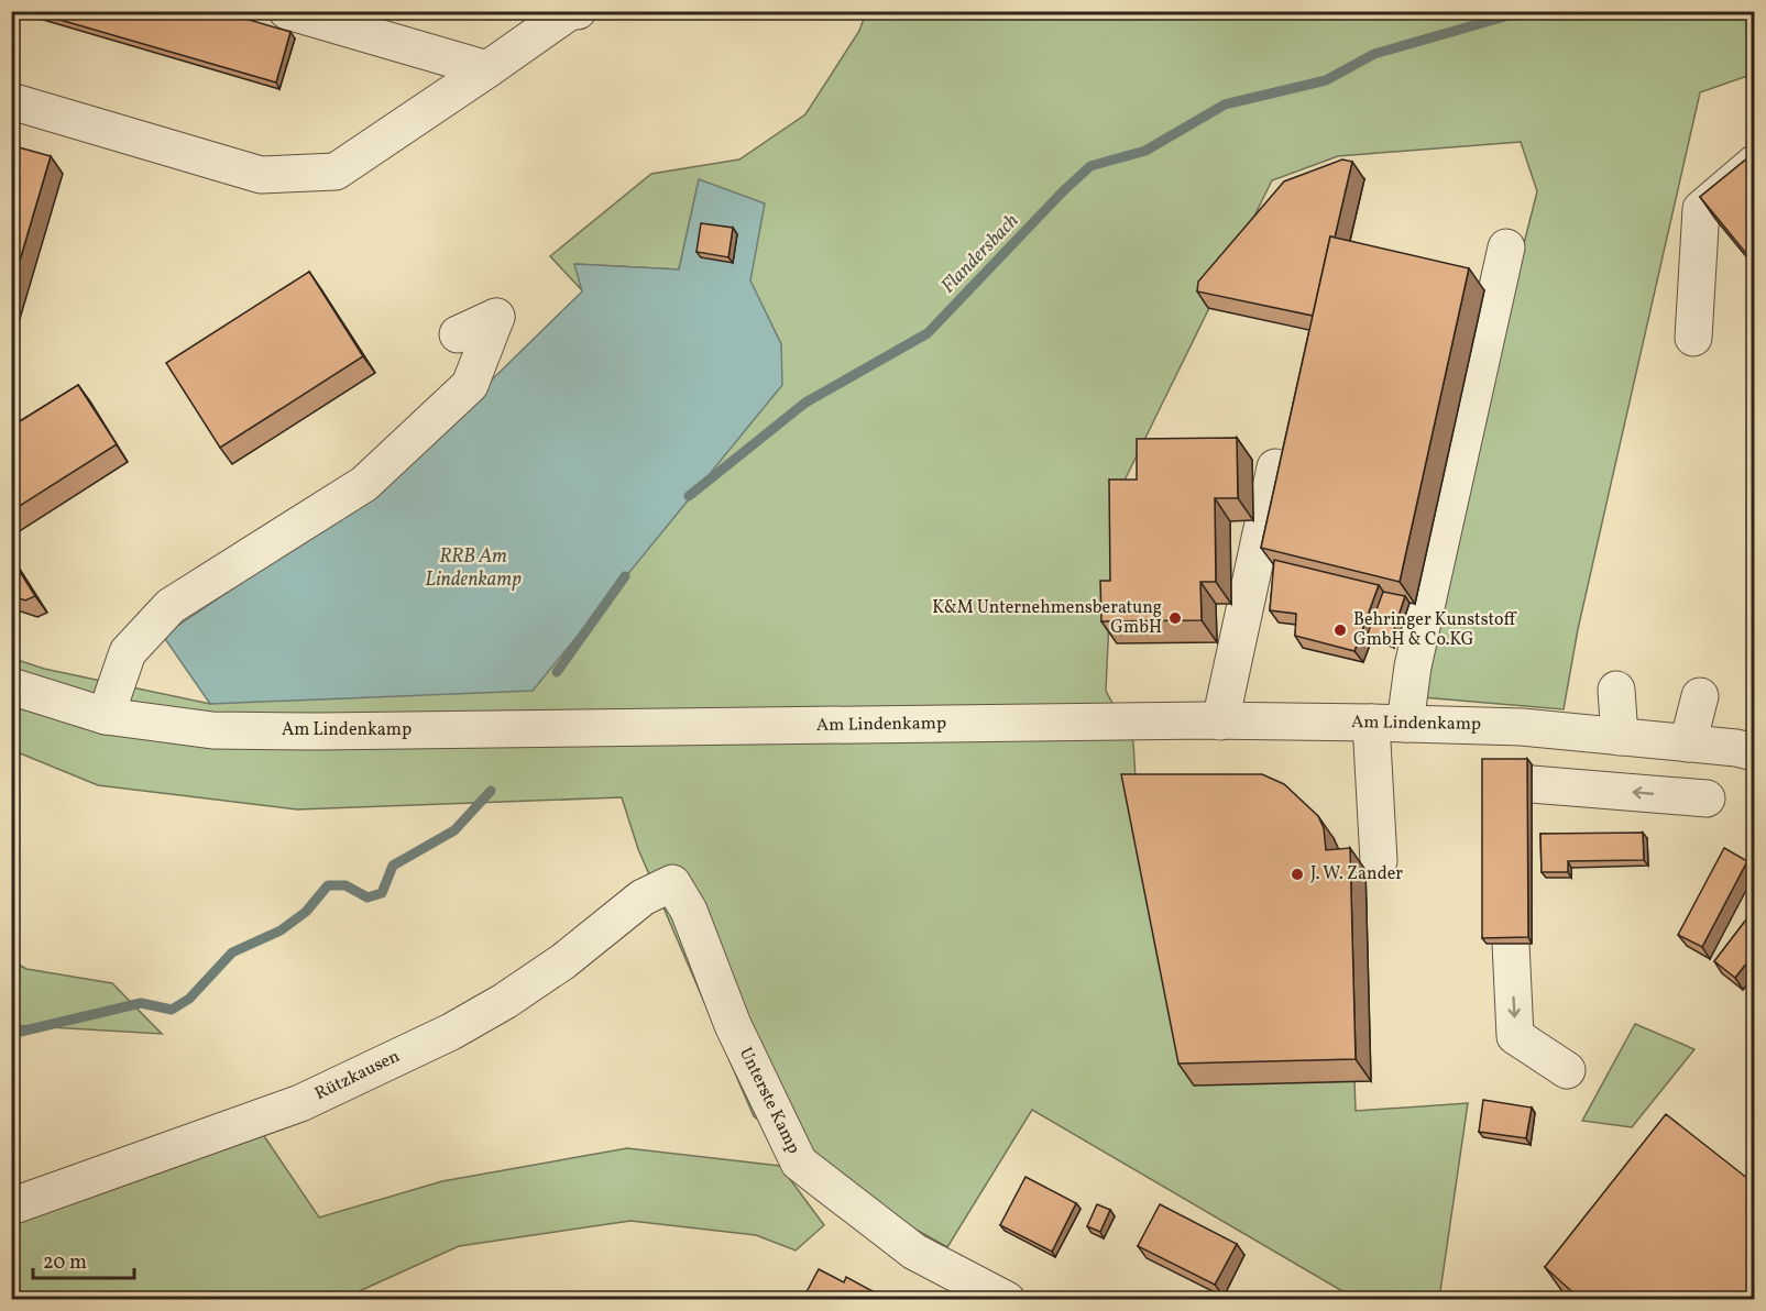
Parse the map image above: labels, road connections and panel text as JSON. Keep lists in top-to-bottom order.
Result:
{
  "streets": {
    "street": ["Am Lindenkamp", "Rützkausen", "Unterste Kamp"]
  },
  "crossings": [
    ["Rützkausen", "Unterste Kamp"]
  ],
  "water": ["Flandersbach", "RRB Am Lindenkamp"],
  "places": ["K&M Unternehmensberatung GmbH", "Behringer Kunststoff GmbH & Co.KG", "J. W. Zander"],
  "scale_bar": "20 m"
}
